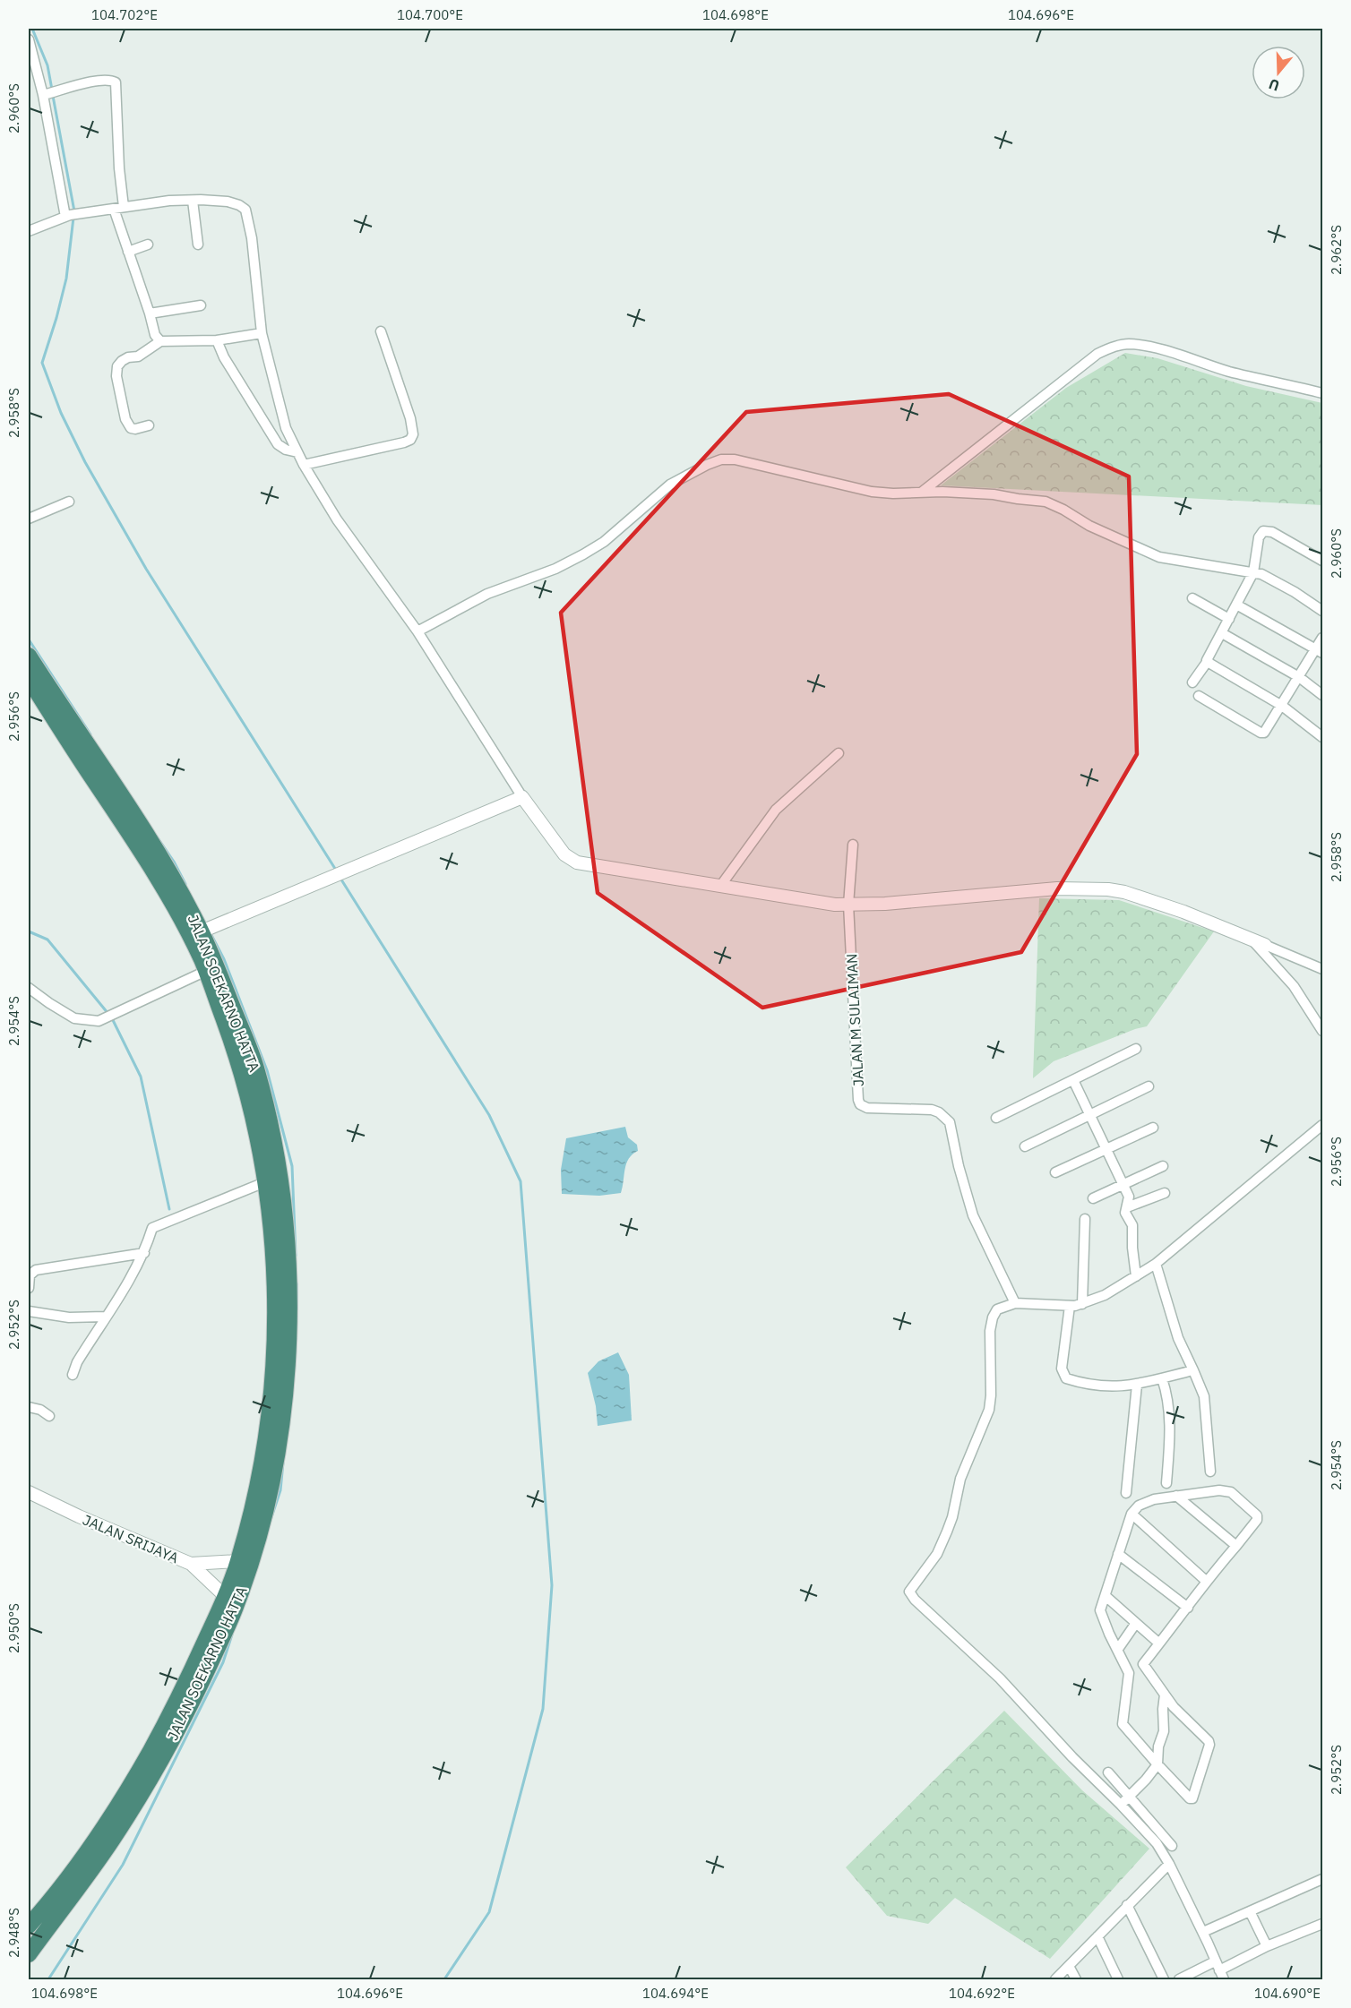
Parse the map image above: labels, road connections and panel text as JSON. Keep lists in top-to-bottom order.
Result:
{
  "streets": {
    "highway": ["JALAN SOEKARNO HATTA"],
    "street": ["JALAN M SULAIMAN", "JALAN SRIJAYA"]
  },
  "crossings": [
    ["JALAN SOEKARNO HATTA", "JALAN SRIJAYA"]
  ],
  "north": "bottom",
  "coordinates": [
    "104.702°E",
    "104.700°E",
    "104.698°E",
    "104.696°E",
    "2.960°S",
    "2.962°S",
    "2.958°S",
    "2.956°S",
    "2.954°S",
    "2.952°S",
    "2.950°S",
    "2.948°S",
    "104.694°E",
    "104.692°E",
    "104.690°E"
  ]
}
